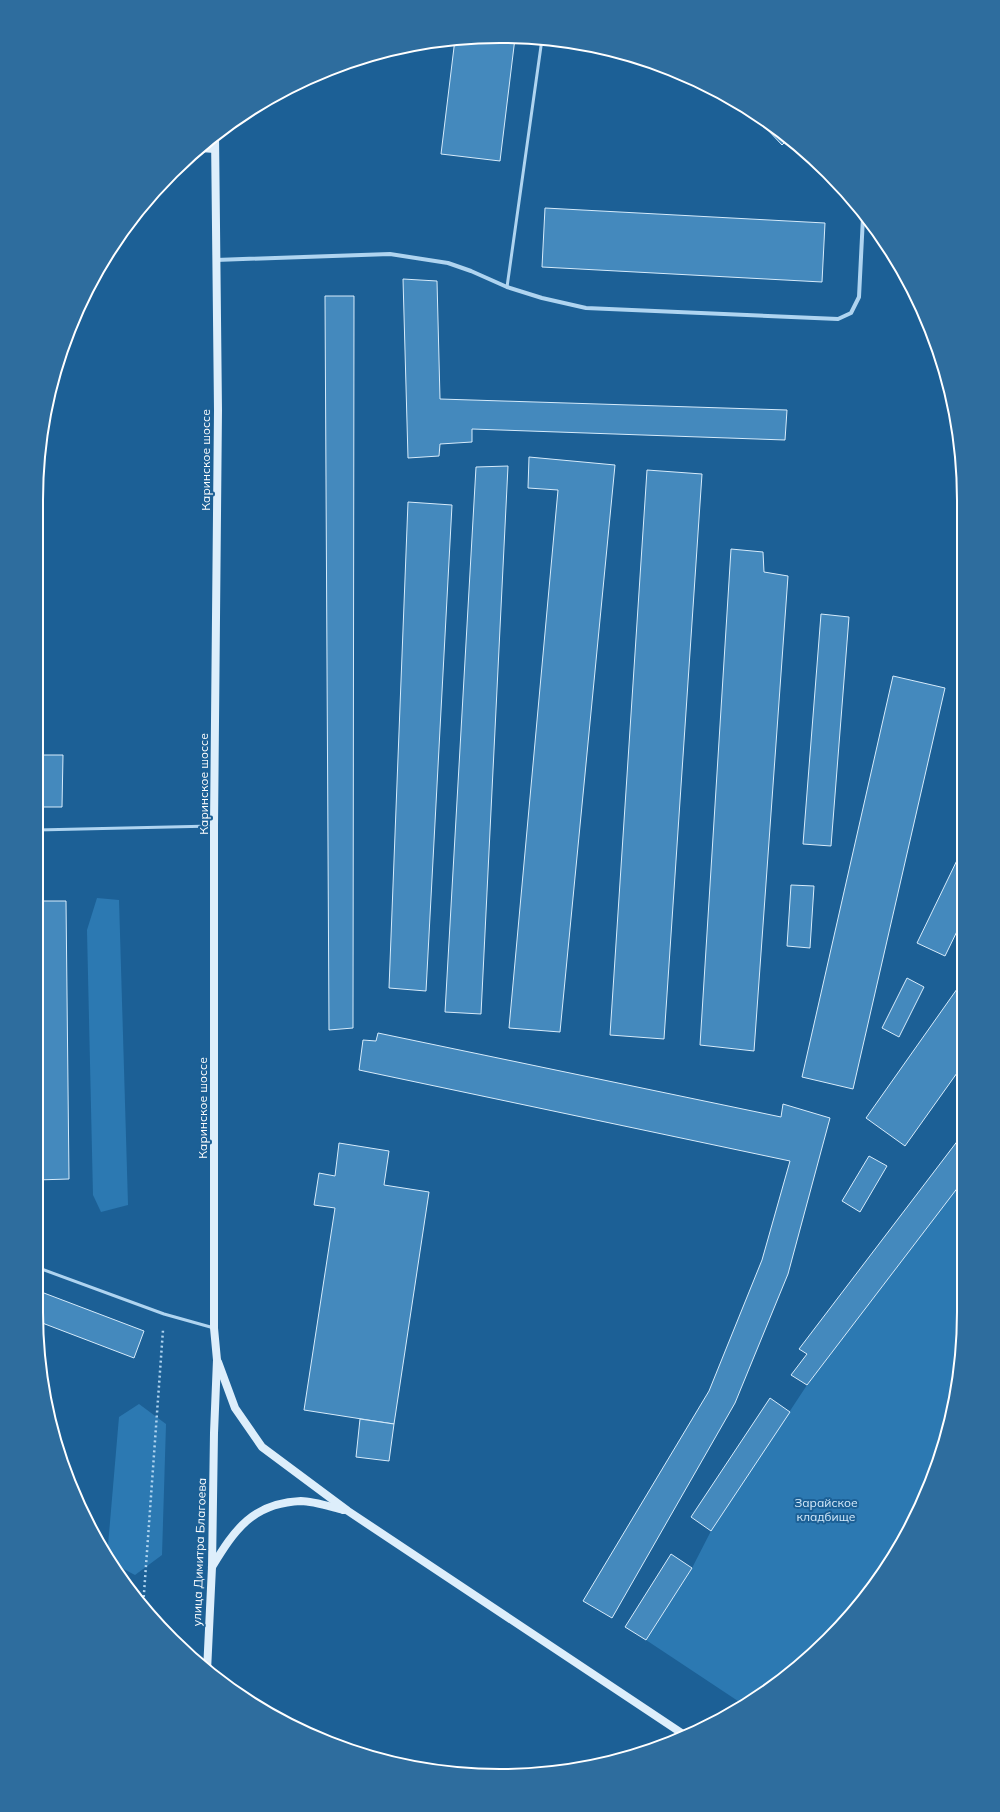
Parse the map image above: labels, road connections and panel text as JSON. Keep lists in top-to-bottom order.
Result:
{
  "streets": {
    "main road": ["Каринское шоссе", "улица Димитра Благоева"]
  },
  "crossings": [
    ["Каринское шоссе", "улица Димитра Благоева"]
  ],
  "parks": ["Зарайское кладбище"]
}
